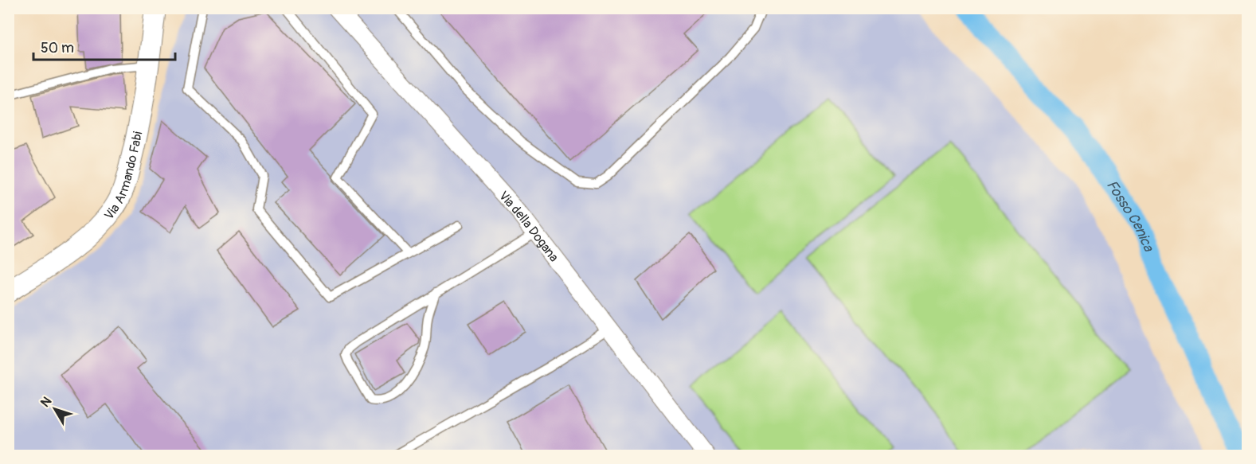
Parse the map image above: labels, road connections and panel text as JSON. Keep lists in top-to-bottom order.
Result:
{
  "streets": {
    "street": ["Via Armando Fabi", "Via della Dogana"]
  },
  "water": ["Fosso Cenica"],
  "scale_bar": "50 m",
  "north": "top left"
}
